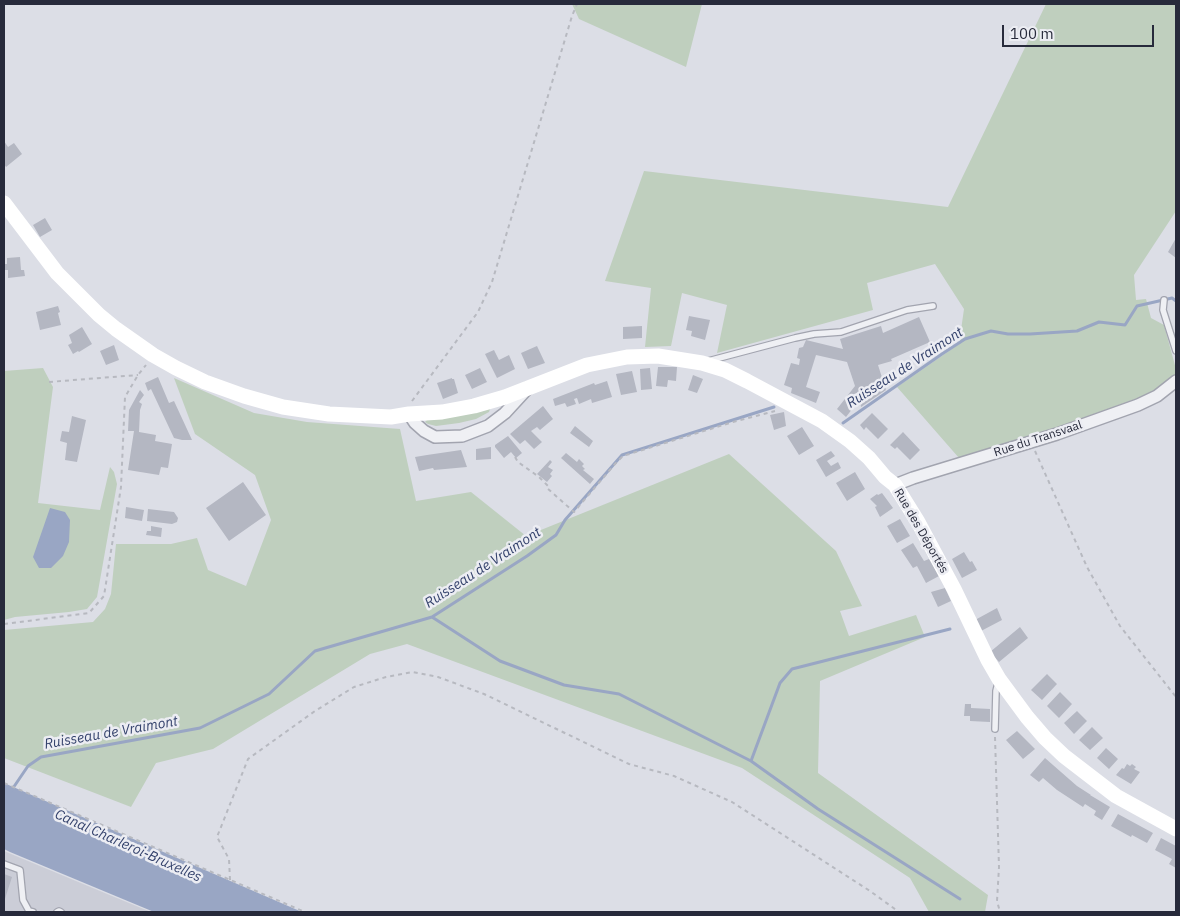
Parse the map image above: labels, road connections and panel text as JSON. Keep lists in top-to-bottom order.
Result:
{
  "streets": {
    "street": ["Rue du Transvaal", "Rue des Déportés"]
  },
  "crossings": [
    ["Rue du Transvaal", "Rue des Déportés"]
  ],
  "water": ["Ruisseau de Vraimont", "Canal Charleroi-Bruxelles"],
  "scale_bar": "100 m"
}
